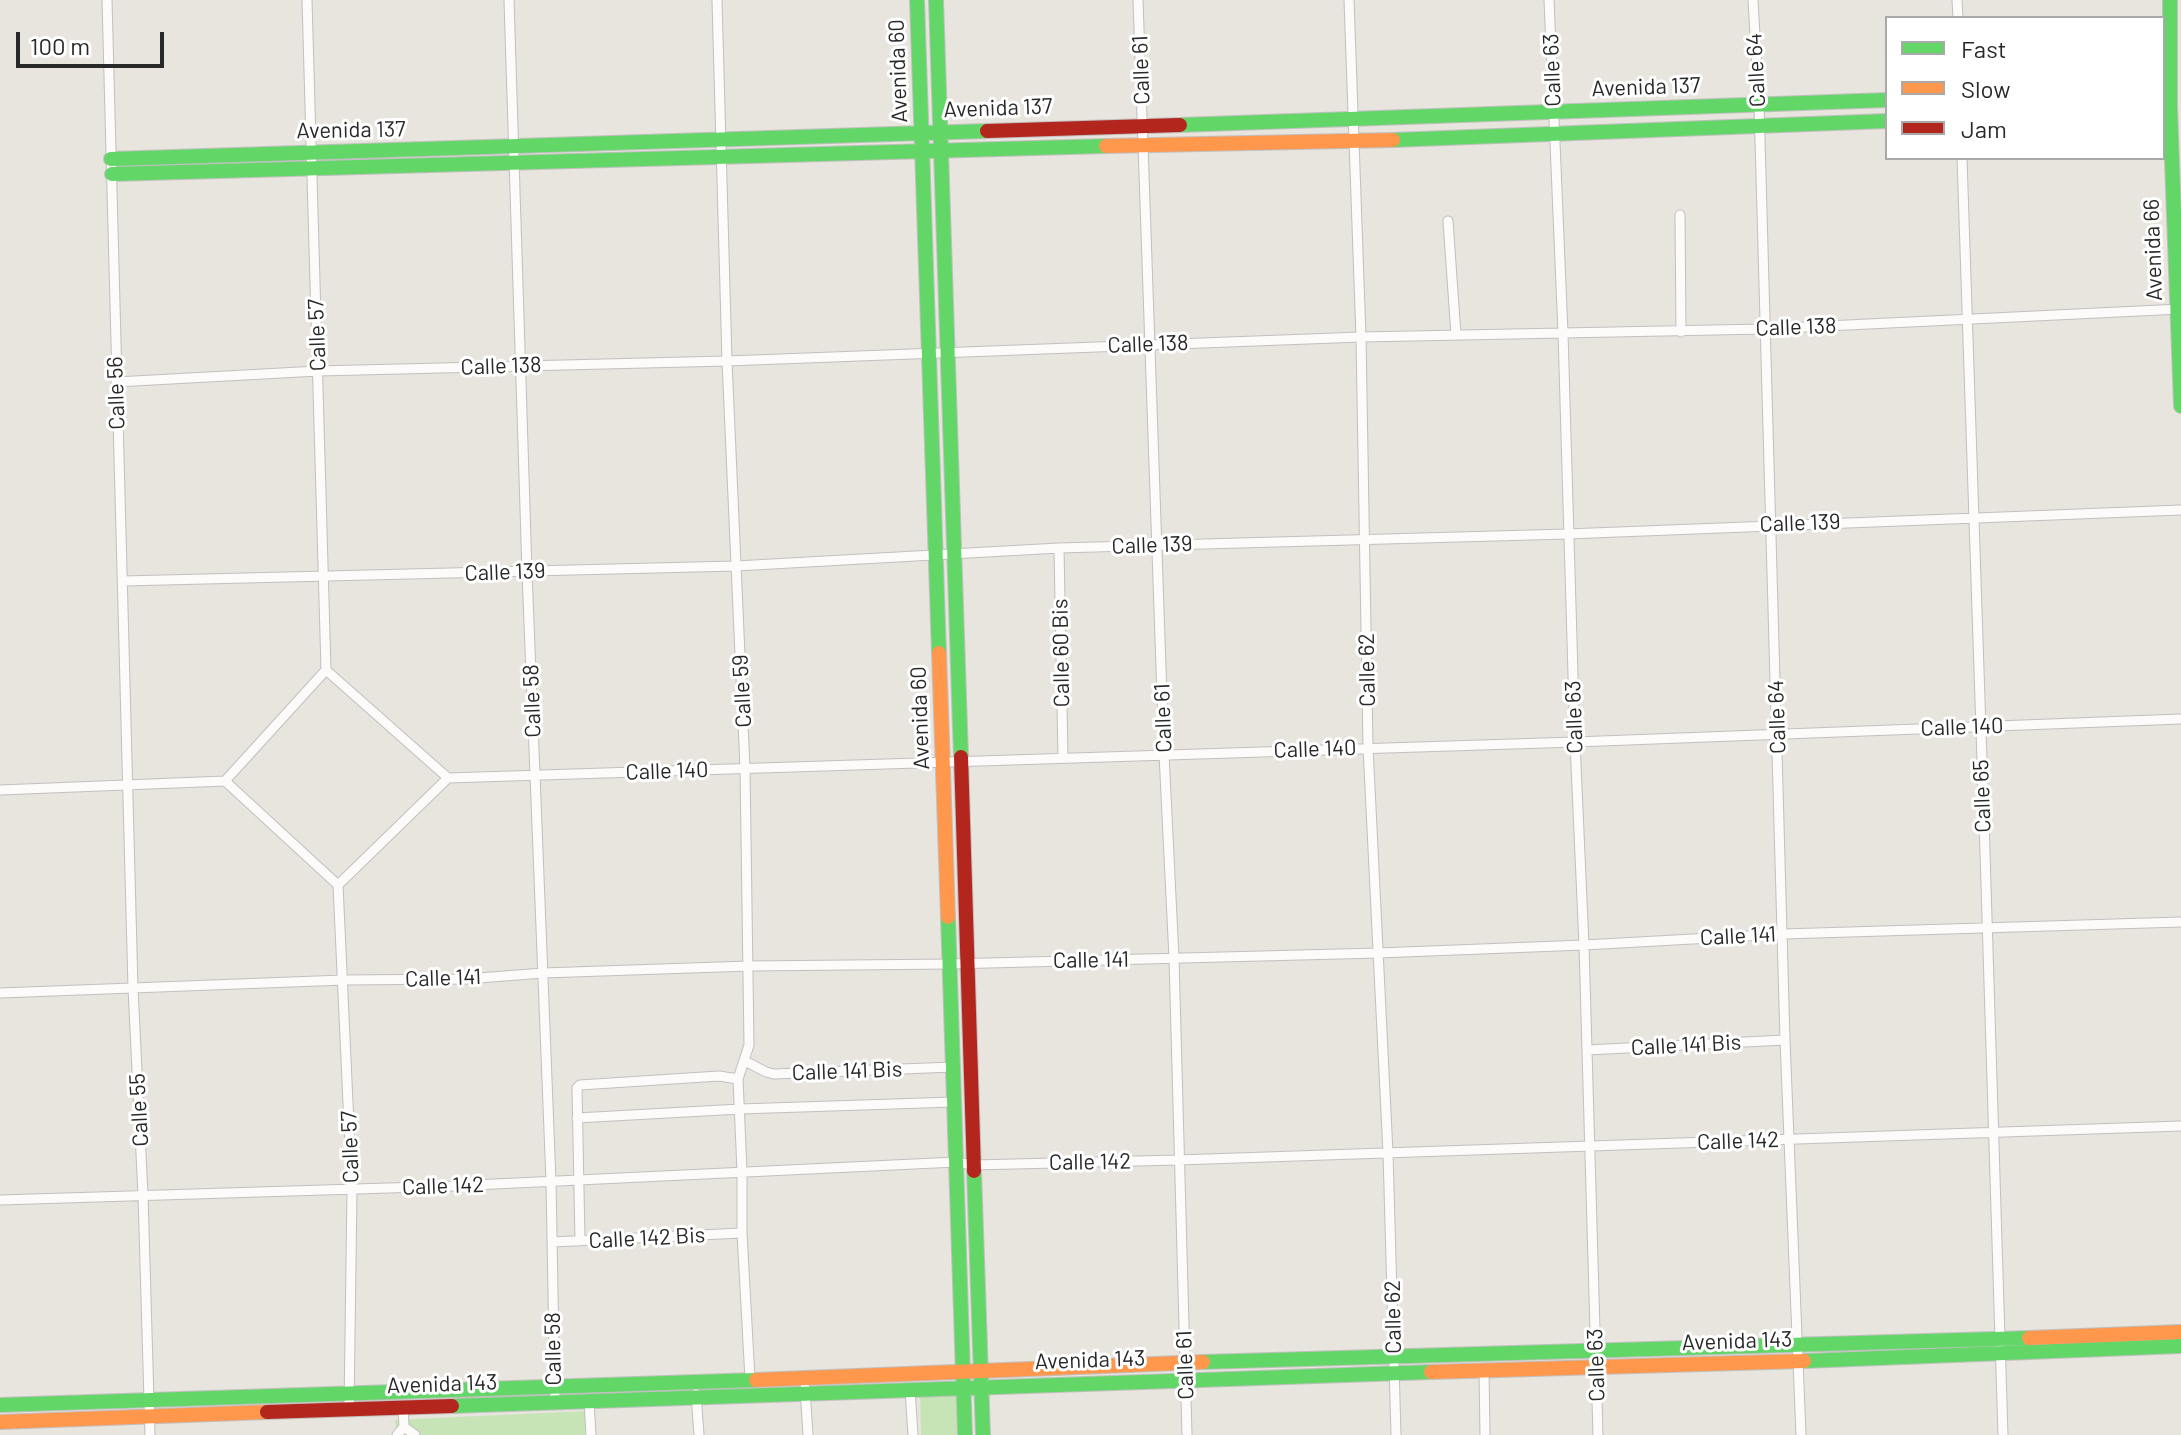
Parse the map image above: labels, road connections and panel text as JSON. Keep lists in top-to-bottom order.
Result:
{
  "streets": {
    "main road": [
      "Avenida 60",
      "Avenida 137",
      "Avenida 66",
      "Avenida 143"
    ],
    "street": [
      "Calle 61",
      "Calle 63",
      "Calle 64",
      "Calle 138",
      "Calle 57",
      "Calle 56",
      "Calle 139",
      "Calle 60 Bis",
      "Calle 62",
      "Calle 59",
      "Calle 58",
      "Calle 140",
      "Calle 65",
      "Calle 141",
      "Calle 141 Bis",
      "Calle 55",
      "Calle 142",
      "Calle 142 Bis"
    ]
  },
  "crossings": [
    ["Calle 61", "Avenida 137"],
    ["Calle 61", "Calle 138"],
    ["Calle 61", "Calle 139"],
    ["Calle 61", "Calle 140"],
    ["Calle 61", "Calle 141"],
    ["Calle 61", "Calle 142"],
    ["Calle 61", "Avenida 143"],
    ["Calle 63", "Avenida 137"],
    ["Calle 63", "Calle 138"],
    ["Calle 63", "Calle 139"],
    ["Calle 63", "Calle 140"],
    ["Calle 63", "Calle 141"],
    ["Calle 63", "Calle 141 Bis"],
    ["Calle 63", "Calle 142"],
    ["Calle 63", "Avenida 143"],
    ["Calle 64", "Avenida 137"],
    ["Calle 64", "Calle 138"],
    ["Calle 64", "Calle 139"],
    ["Calle 64", "Calle 140"],
    ["Calle 64", "Calle 141"],
    ["Calle 64", "Calle 141 Bis"],
    ["Calle 64", "Calle 142"],
    ["Calle 64", "Avenida 143"],
    ["Avenida 60", "Avenida 137"],
    ["Avenida 60", "Calle 138"],
    ["Avenida 60", "Calle 139"],
    ["Avenida 60", "Calle 140"],
    ["Avenida 60", "Calle 141"],
    ["Avenida 60", "Calle 141 Bis"],
    ["Avenida 60", "Calle 142"],
    ["Avenida 60", "Avenida 143"],
    ["Avenida 137", "Calle 57"],
    ["Avenida 137", "Calle 56"],
    ["Avenida 137", "Calle 62"],
    ["Avenida 137", "Calle 59"],
    ["Avenida 137", "Calle 58"],
    ["Avenida 66", "Calle 138"],
    ["Calle 138", "Calle 57"],
    ["Calle 138", "Calle 56"],
    ["Calle 138", "Calle 62"],
    ["Calle 138", "Calle 59"],
    ["Calle 138", "Calle 58"],
    ["Calle 138", "Calle 65"],
    ["Calle 57", "Calle 139"],
    ["Calle 57", "Calle 141"],
    ["Calle 57", "Calle 142"],
    ["Calle 57", "Avenida 143"],
    ["Calle 56", "Calle 139"],
    ["Calle 56", "Calle 55"],
    ["Calle 139", "Calle 60 Bis"],
    ["Calle 139", "Calle 62"],
    ["Calle 139", "Calle 59"],
    ["Calle 139", "Calle 58"],
    ["Calle 139", "Calle 65"],
    ["Calle 60 Bis", "Calle 140"],
    ["Calle 62", "Calle 140"],
    ["Calle 62", "Calle 141"],
    ["Calle 62", "Calle 142"],
    ["Calle 62", "Avenida 143"],
    ["Calle 59", "Calle 140"],
    ["Calle 59", "Calle 141"],
    ["Calle 59", "Calle 141 Bis"],
    ["Calle 59", "Calle 142"],
    ["Calle 59", "Calle 142 Bis"],
    ["Calle 59", "Avenida 143"],
    ["Calle 58", "Calle 140"],
    ["Calle 58", "Calle 141"],
    ["Calle 58", "Calle 142"],
    ["Calle 58", "Calle 142 Bis"],
    ["Calle 58", "Avenida 143"],
    ["Calle 140", "Calle 65"],
    ["Calle 65", "Calle 141"],
    ["Calle 65", "Calle 142"],
    ["Calle 65", "Avenida 143"],
    ["Calle 141", "Calle 55"],
    ["Calle 55", "Calle 142"],
    ["Calle 55", "Avenida 143"]
  ],
  "legend": ["Fast", "Slow", "Jam"],
  "scale_bar": "100 m"
}
